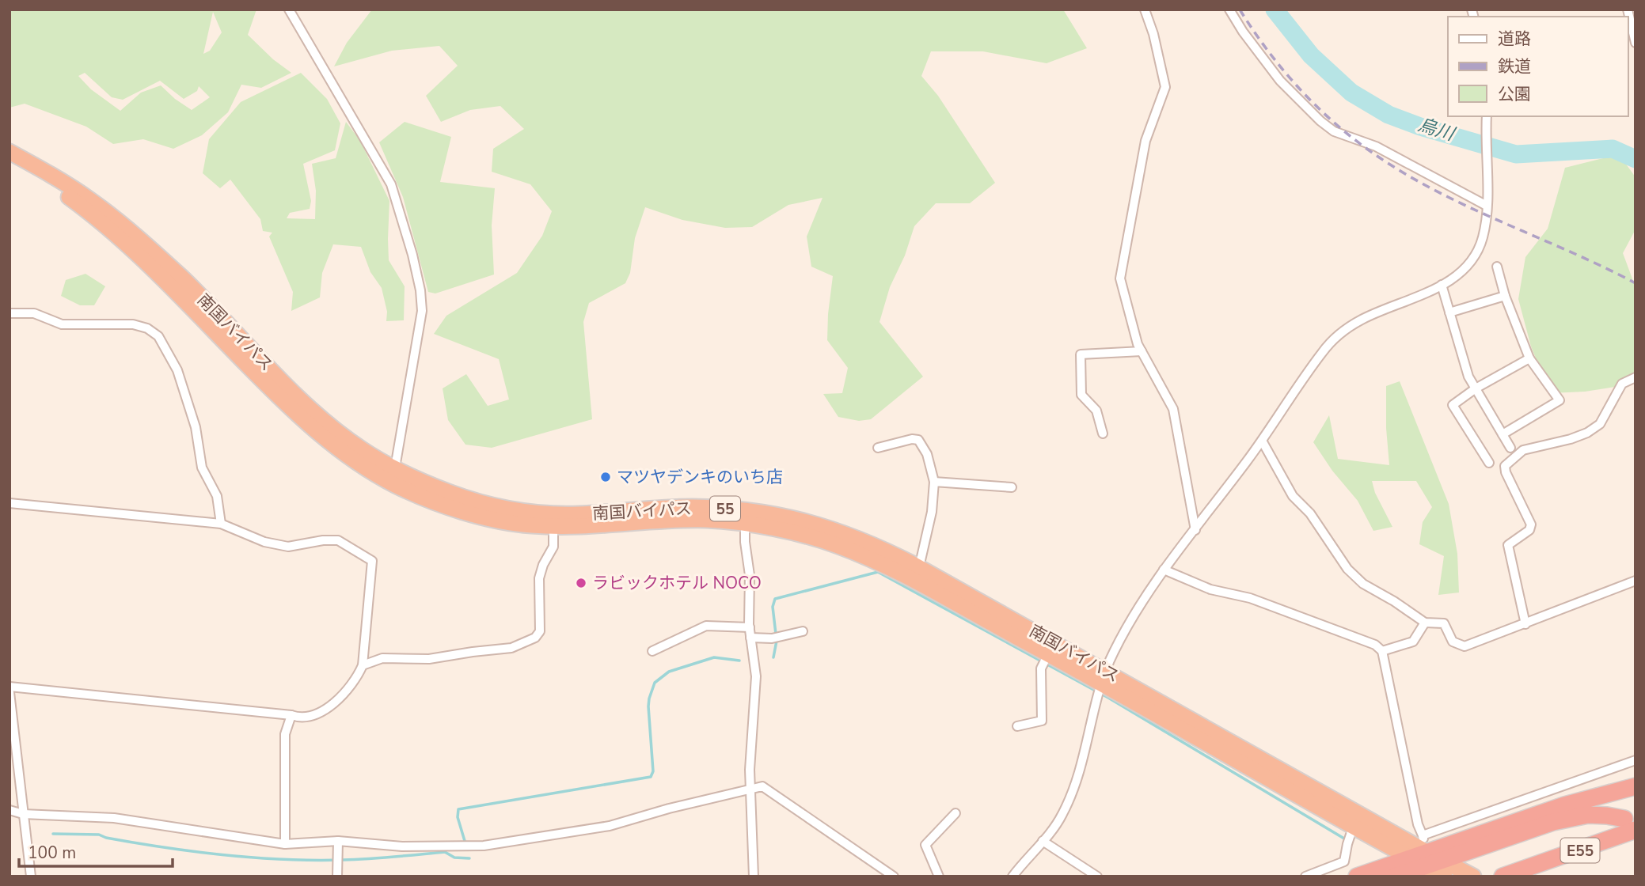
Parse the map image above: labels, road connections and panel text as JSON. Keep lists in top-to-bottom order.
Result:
{
  "streets": {
    "highway": ["南国バイパス", "55", "E55"]
  },
  "water": ["烏川"],
  "places": ["マツヤデンキのいち店", "ラビックホテル NOCO"],
  "legend": ["道路", "鉄道", "公園"],
  "scale_bar": "100 m"
}
